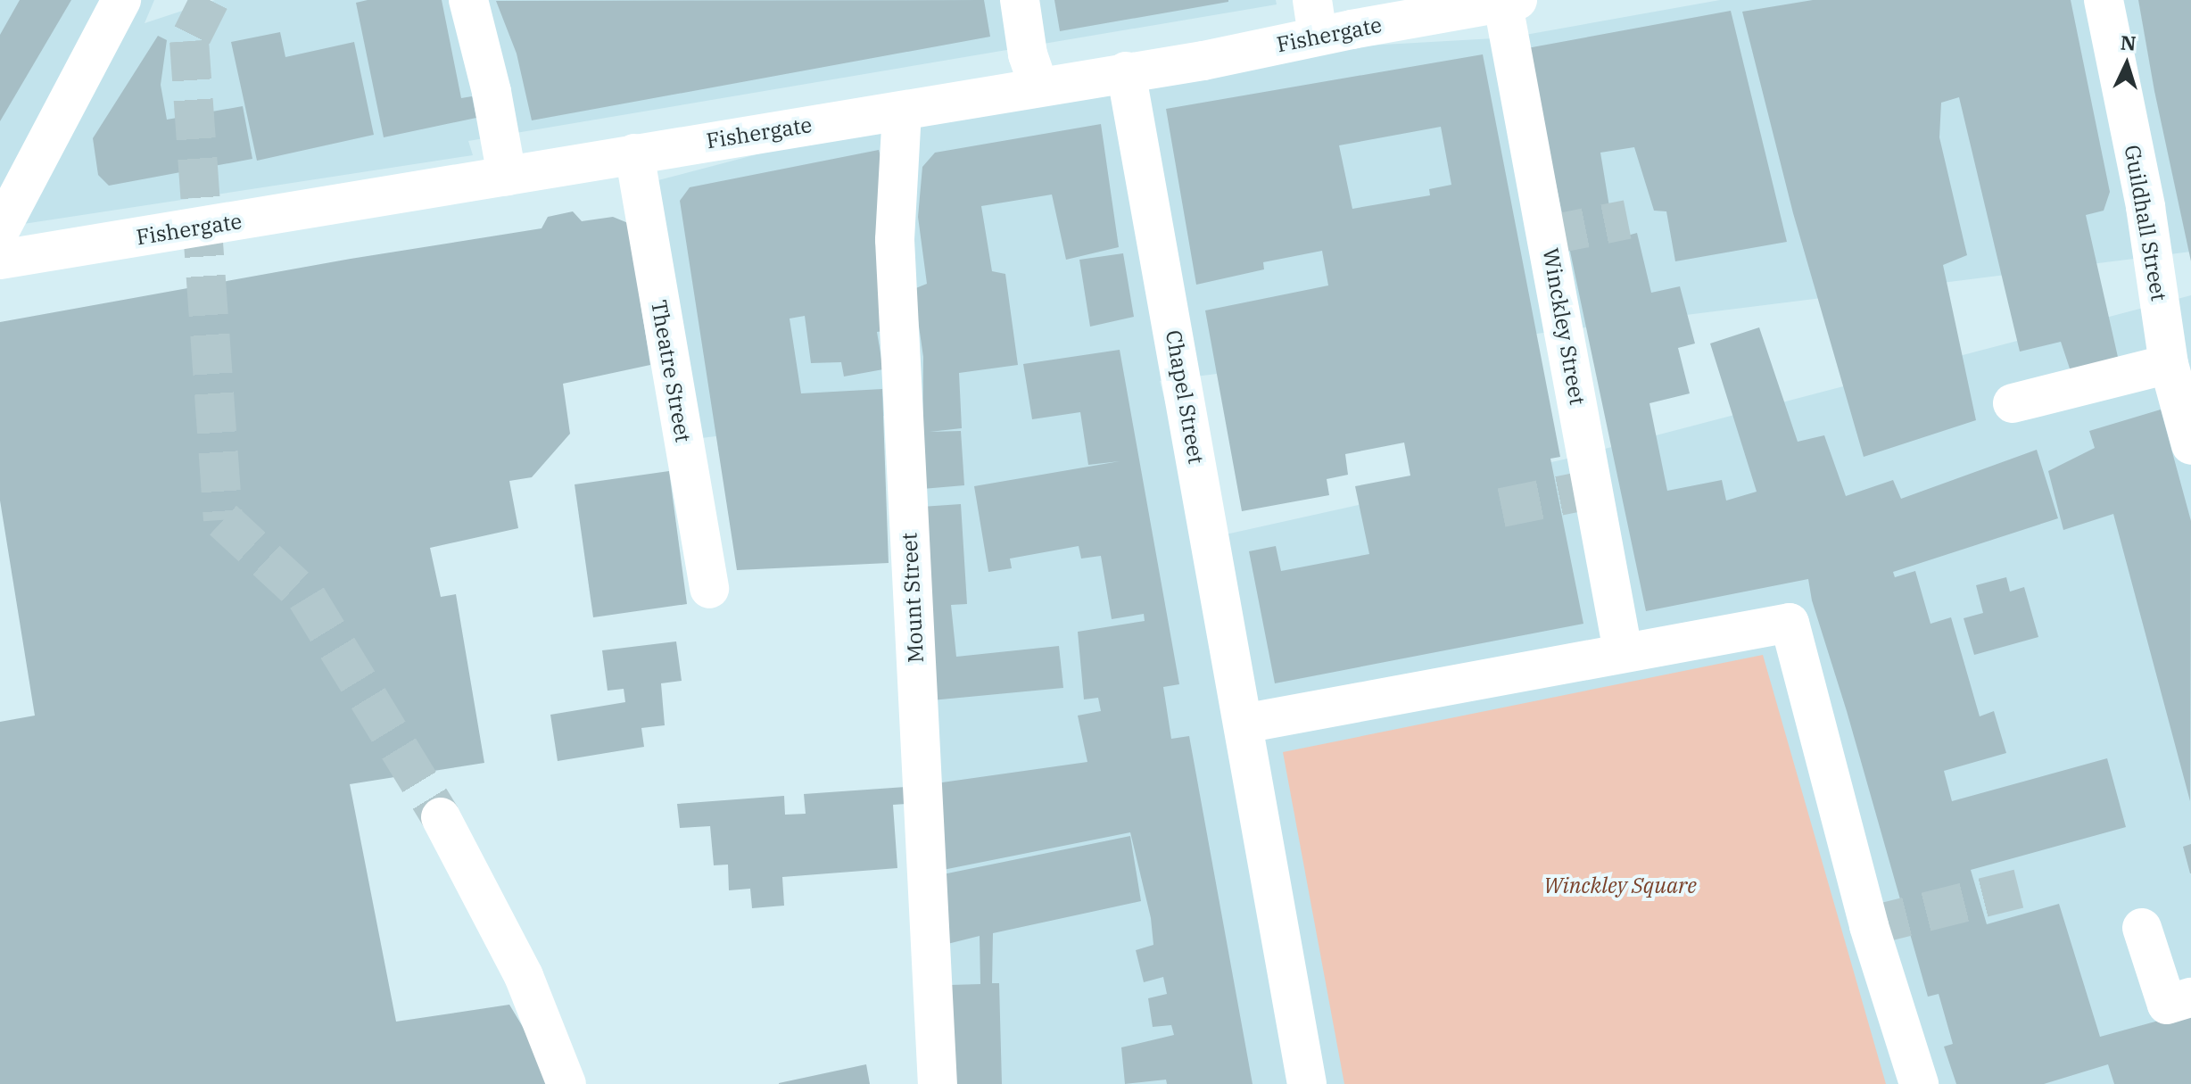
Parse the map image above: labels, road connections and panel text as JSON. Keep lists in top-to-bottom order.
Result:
{
  "streets": {
    "street": [
      "Fishergate",
      "Guildhall Street",
      "Winckley Street",
      "Theatre Street",
      "Chapel Street",
      "Mount Street"
    ]
  },
  "crossings": [
    ["Fishergate", "Winckley Street"],
    ["Fishergate", "Theatre Street"],
    ["Fishergate", "Chapel Street"],
    ["Fishergate", "Mount Street"]
  ],
  "parks": ["Winckley Square"],
  "north": "top"
}
